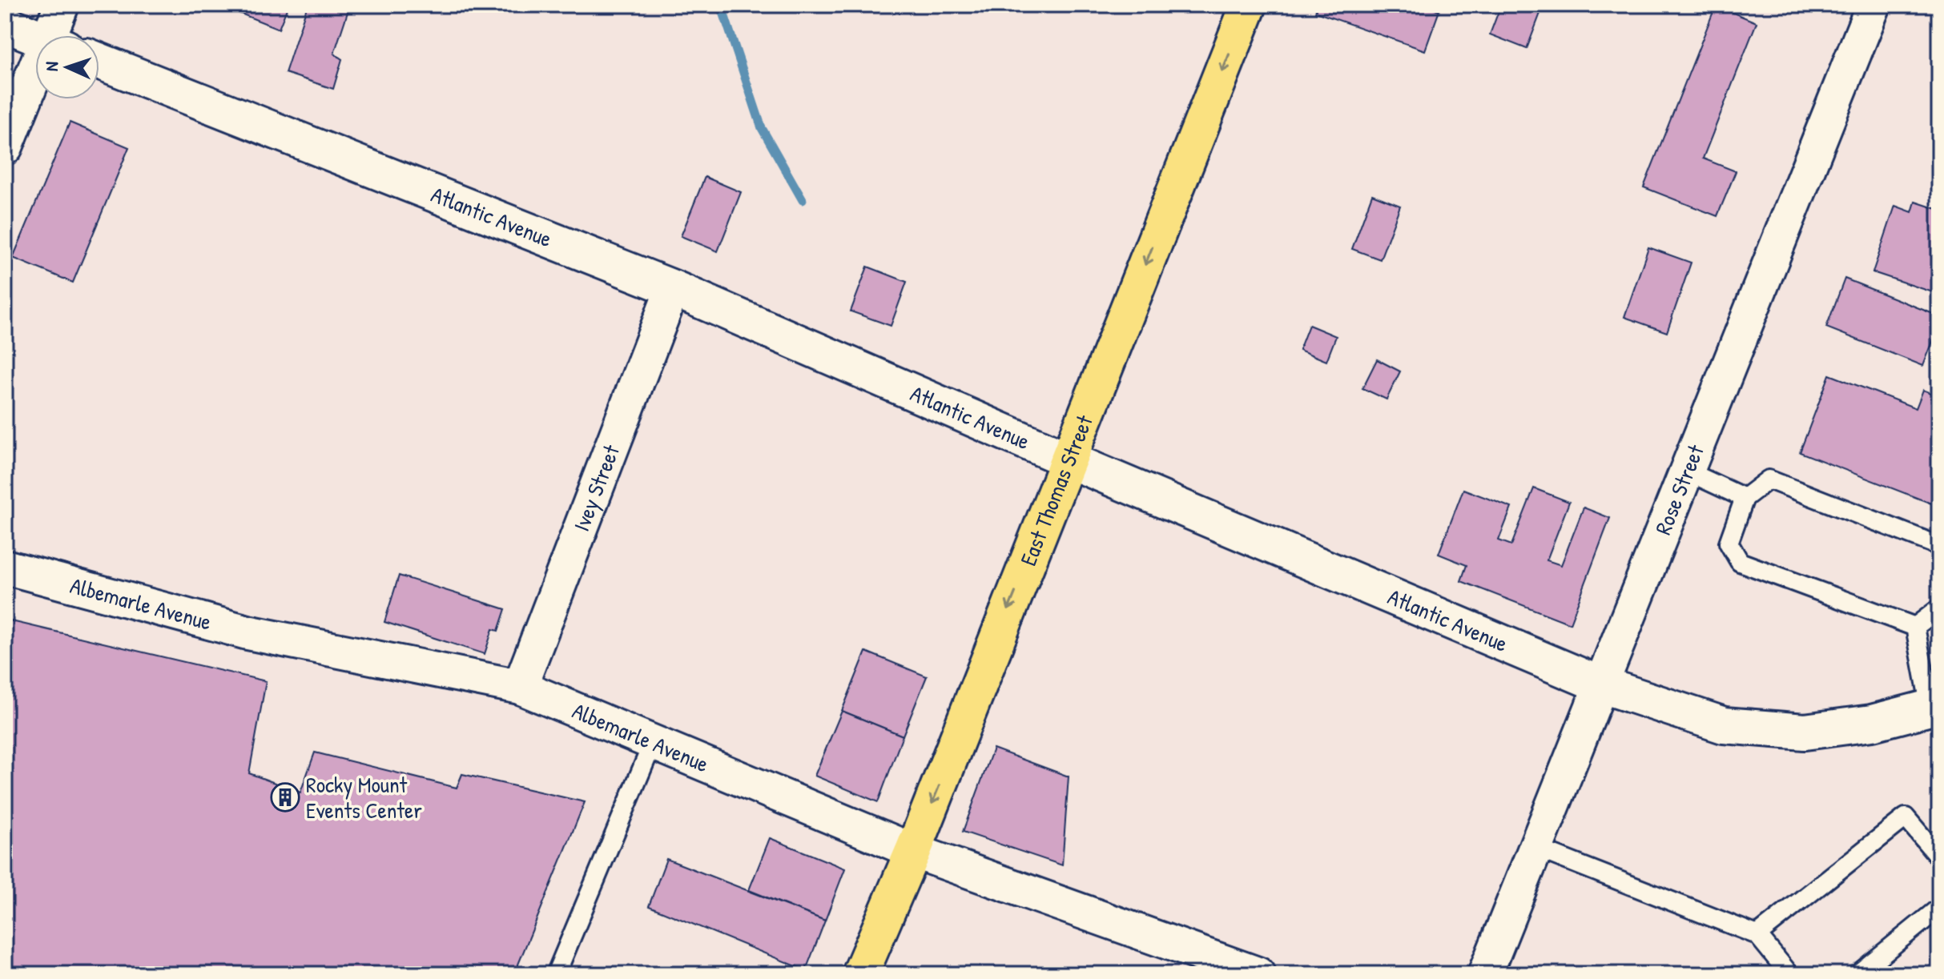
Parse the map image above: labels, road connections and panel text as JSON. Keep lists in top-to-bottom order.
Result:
{
  "streets": {
    "main road": ["Atlantic Avenue", "East Thomas Street"],
    "street": ["Ivey Street", "Rose Street", "Albemarle Avenue"]
  },
  "crossings": [
    ["Atlantic Avenue", "Ivey Street"],
    ["Atlantic Avenue", "Rose Street"],
    ["Atlantic Avenue", "East Thomas Street"],
    ["Ivey Street", "Albemarle Avenue"],
    ["East Thomas Street", "Albemarle Avenue"]
  ],
  "one_way": ["East Thomas Street"],
  "places": {
    "building": ["Rocky Mount Events Center"]
  },
  "north": "left"
}
